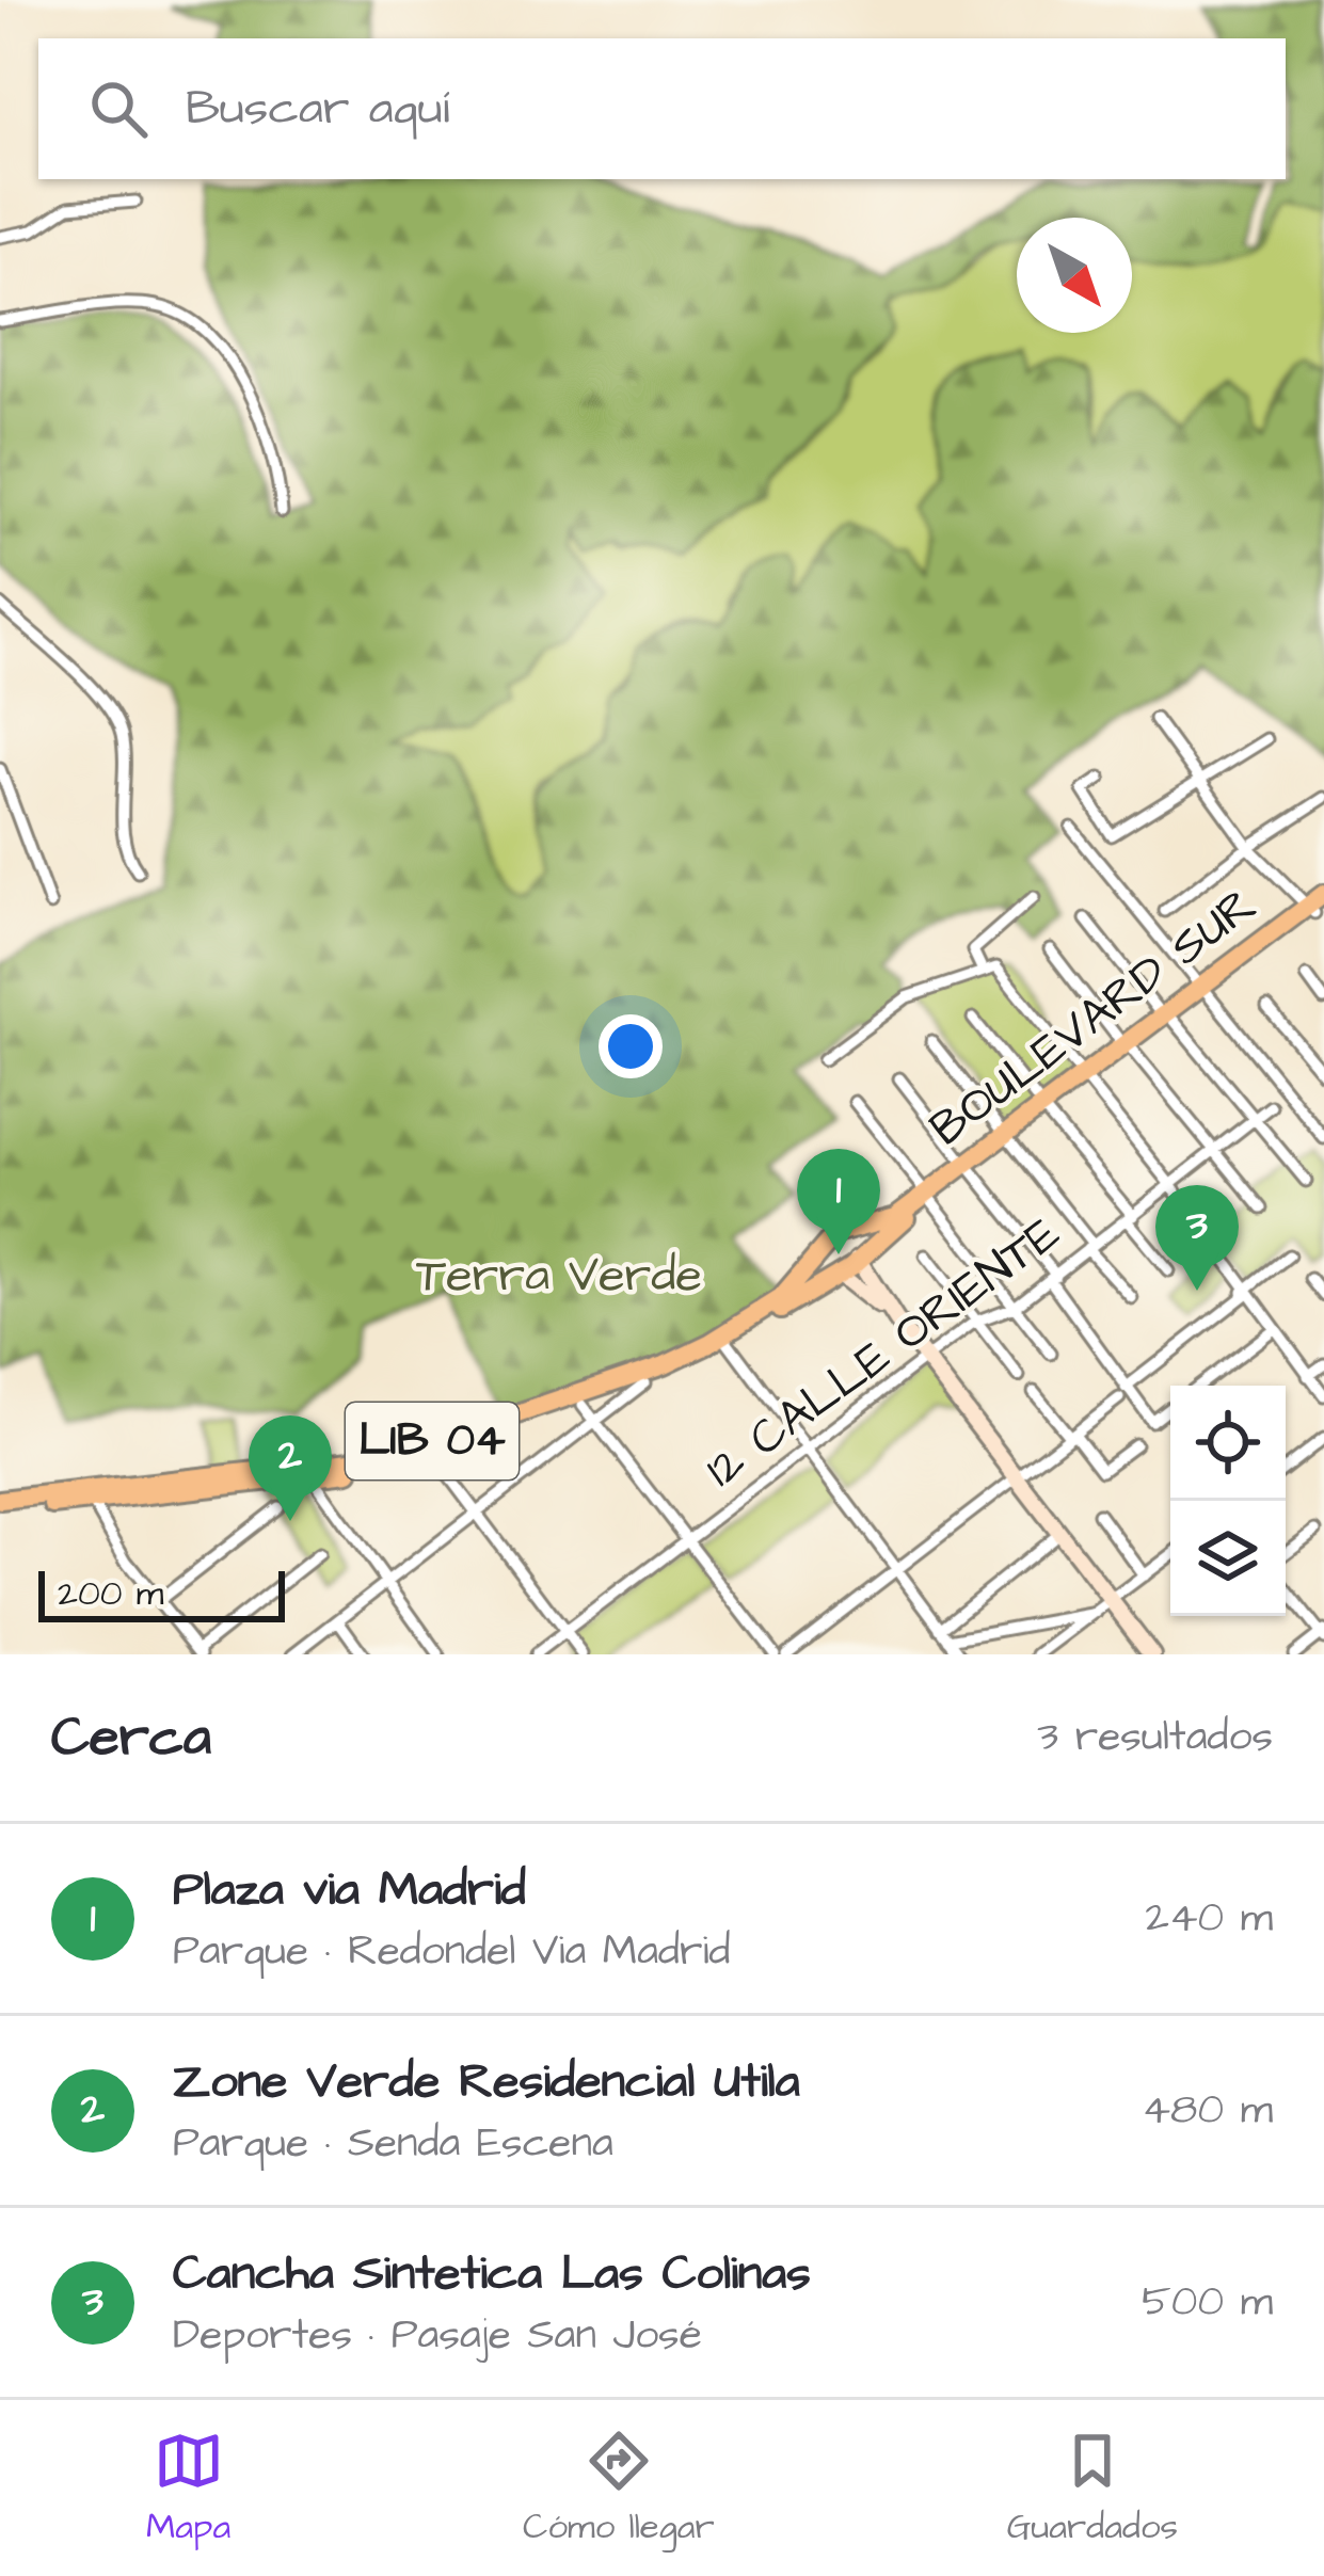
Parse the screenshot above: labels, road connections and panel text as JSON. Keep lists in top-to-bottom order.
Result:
{
  "streets": {
    "highway": ["BOULEVARD SUR", "LIB 04"],
    "street": ["12 CALLE ORIENTE"]
  },
  "crossings": [
    ["BOULEVARD SUR", "LIB 04"]
  ],
  "parks": ["Terra Verde"],
  "scale_bar": "200 m",
  "north": "bottom right",
  "page": {
    "search": "Buscar aquí",
    "pins": ["1", "3", "2"],
    "scale": "200 m",
    "heading": ["Cerca", "3 resultados"],
    "list": [
      {
        "mark": "1",
        "name": "Plaza via Madrid",
        "note": "Parque · Redondel Via Madrid",
        "value": "240 m"
      },
      {
        "mark": "2",
        "name": "Zone Verde Residencial Utila",
        "note": "Parque · Senda Escena",
        "value": "480 m"
      },
      {
        "mark": "3",
        "name": "Cancha Sintetica Las Colinas",
        "note": "Deportes · Pasaje San José",
        "value": "500 m"
      }
    ],
    "nav": ["Mapa", "Cómo llegar", "Guardados"]
  }
}
